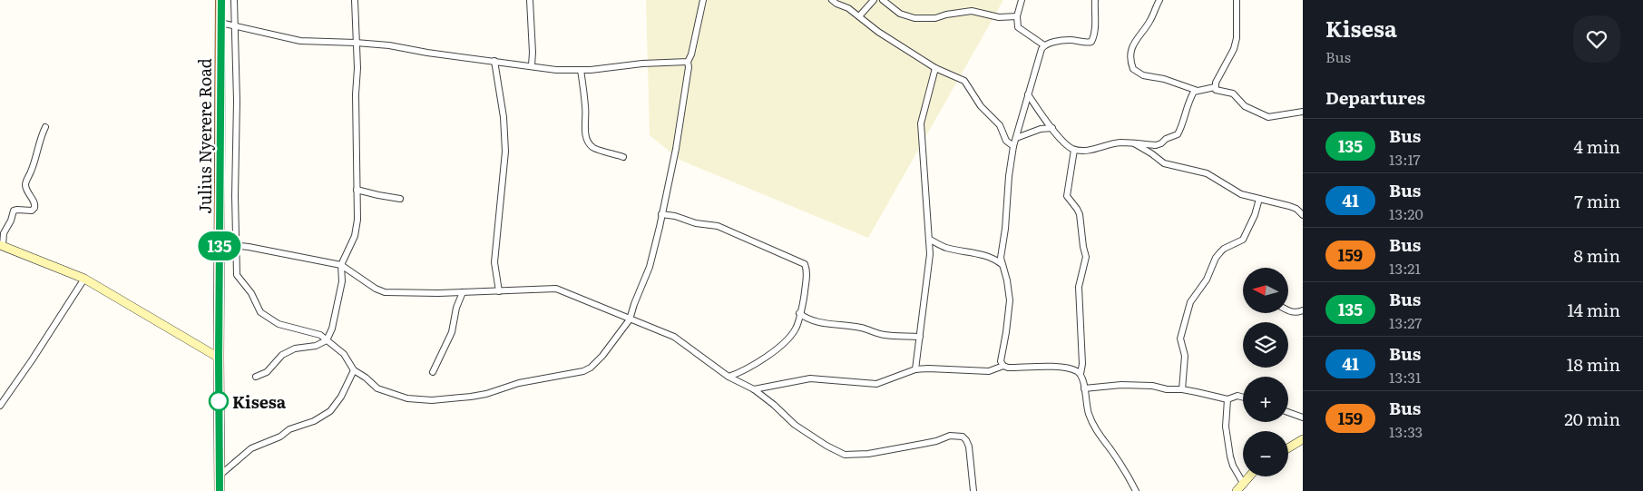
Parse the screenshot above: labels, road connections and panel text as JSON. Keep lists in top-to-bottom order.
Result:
{
  "streets": {
    "highway": ["Julius Nyerere Road"]
  },
  "places": ["Kisesa"],
  "lines": ["bus line 135"],
  "north": "left",
  "page": {
    "on_map": "135",
    "heading": [
      ["Kisesa", "Bus"],
      "Departures"
    ],
    "list": [
      {
        "mark": "135",
        "name": "Bus",
        "note": "13:17",
        "value": "4 min"
      },
      {
        "mark": "41",
        "name": "Bus",
        "note": "13:20",
        "value": "7 min"
      },
      {
        "mark": "159",
        "name": "Bus",
        "note": "13:21",
        "value": "8 min"
      },
      {
        "mark": "135",
        "name": "Bus",
        "note": "13:27",
        "value": "14 min"
      },
      {
        "mark": "41",
        "name": "Bus",
        "note": "13:31",
        "value": "18 min"
      },
      {
        "mark": "159",
        "name": "Bus",
        "note": "13:33",
        "value": "20 min"
      }
    ],
    "map_buttons": ["+", "−"]
  }
}
